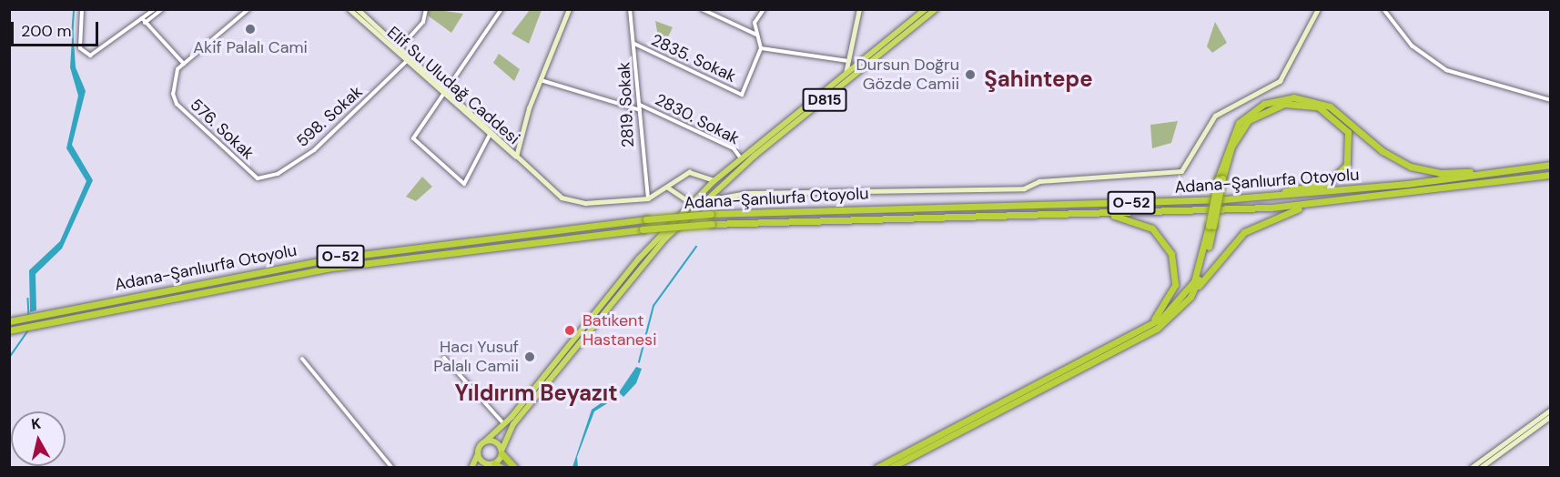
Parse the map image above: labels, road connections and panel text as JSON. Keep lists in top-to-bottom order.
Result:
{
  "streets": {
    "highway": ["D815", "Adana-Şanlıurfa Otoyolu", "O-52"],
    "main road": ["Elif Su Uludağ Caddesi"],
    "street": [
      "2835. Sokak",
      "2819. Sokak",
      "598. Sokak",
      "2830. Sokak",
      "576. Sokak"
    ]
  },
  "crossings": [
    ["2835. Sokak", "2819. Sokak"],
    ["Elif Su Uludağ Caddesi", "D815"],
    ["Elif Su Uludağ Caddesi", "2819. Sokak"],
    ["Elif Su Uludağ Caddesi", "598. Sokak"],
    ["D815", "2830. Sokak"],
    ["2819. Sokak", "2830. Sokak"],
    ["598. Sokak", "576. Sokak"]
  ],
  "districts": ["Şahintepe", "Yıldırım Beyazıt"],
  "places": [
    "Akif Palalı Cami",
    "Dursun Doğru Gözde Camii",
    "Batıkent Hastanesi",
    "Hacı Yusuf Palalı Camii"
  ],
  "scale_bar": "200 m",
  "north": "top"
}
